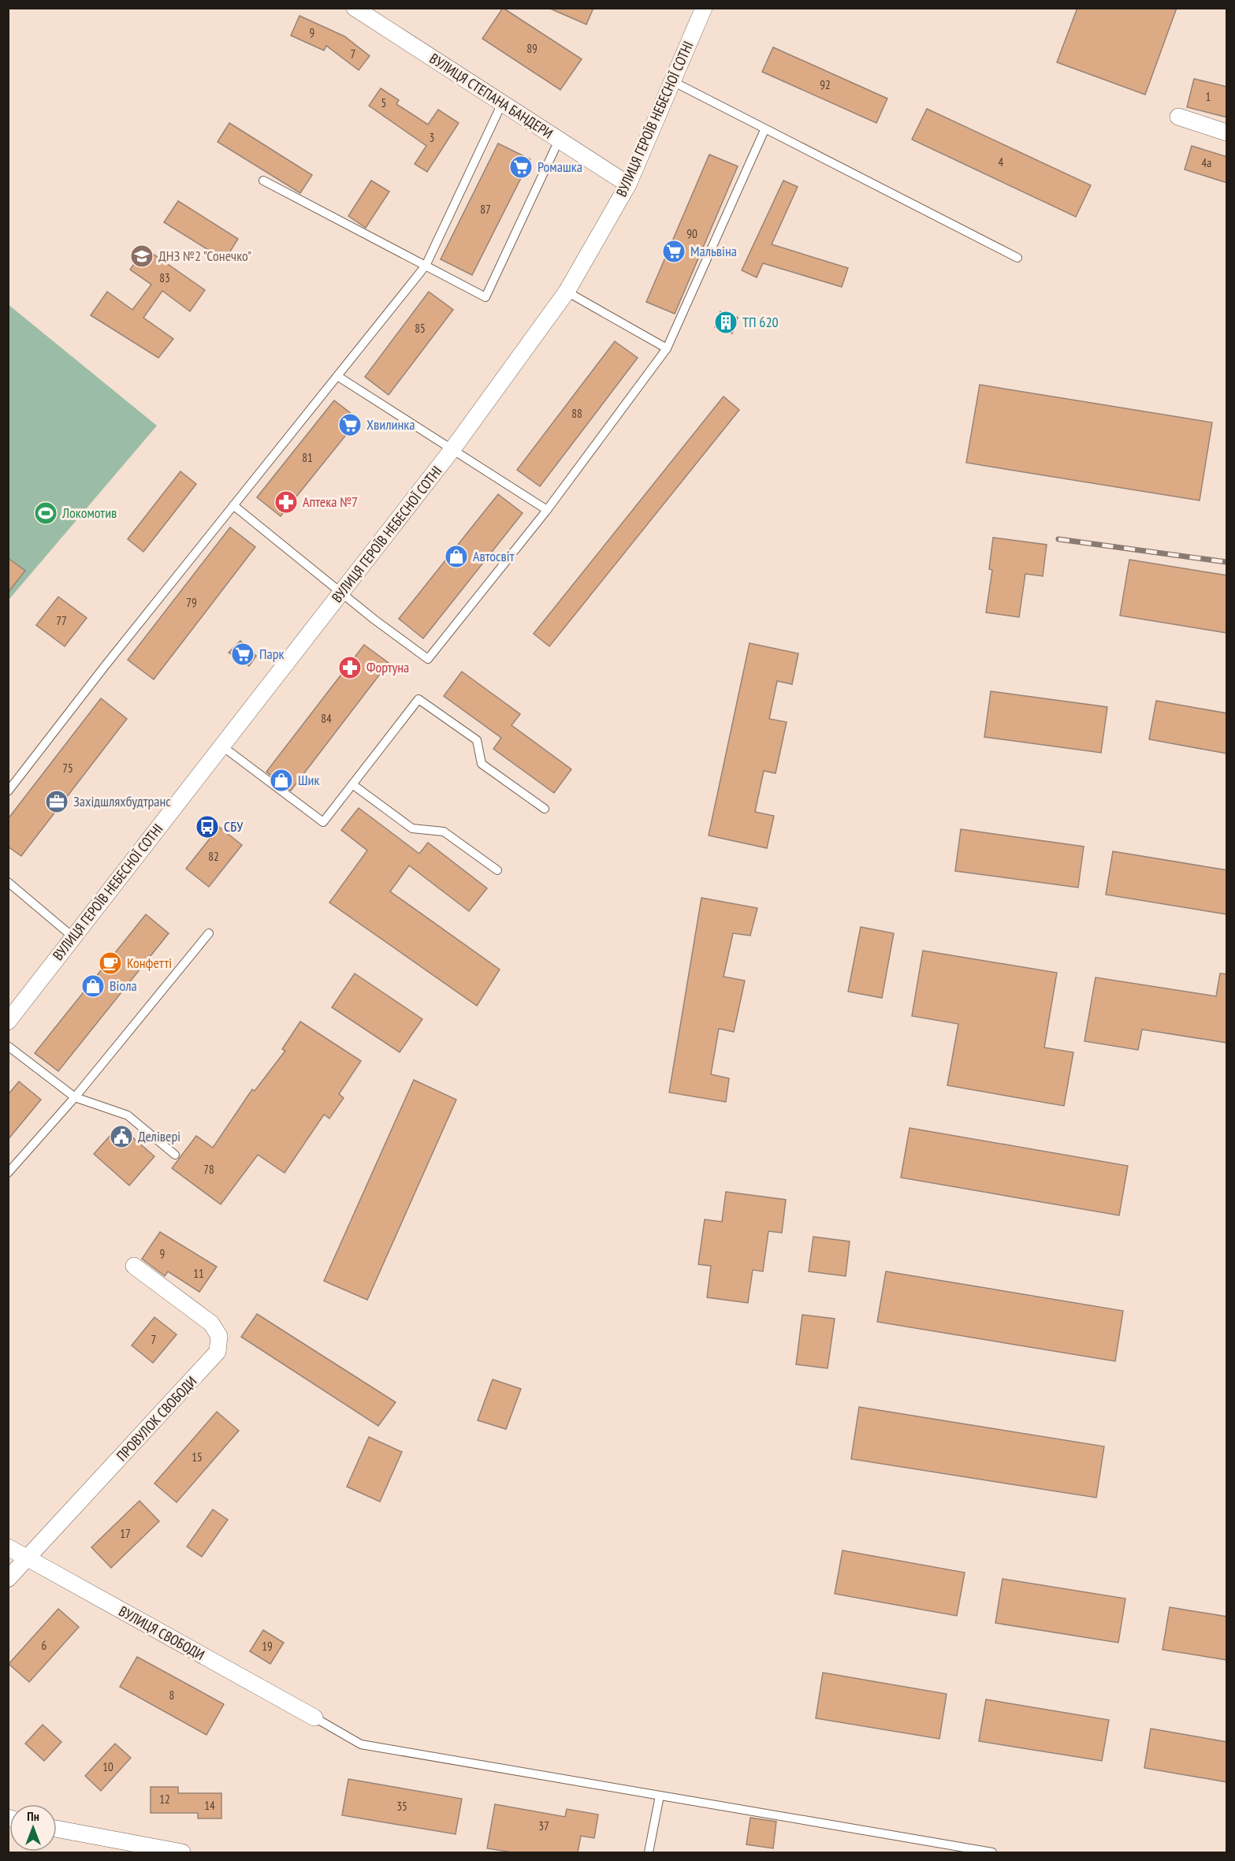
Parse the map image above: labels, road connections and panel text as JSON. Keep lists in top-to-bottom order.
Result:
{
  "streets": {
    "street": [
      "ВУЛИЦЯ СТЕПАНА БАНДЕРИ",
      "ВУЛИЦЯ ГЕРОЇВ НЕБЕСНОЇ СОТНІ",
      "ПРОВУЛОК СВОБОДИ",
      "ВУЛИЦЯ СВОБОДИ"
    ]
  },
  "crossings": [
    ["ВУЛИЦЯ СТЕПАНА БАНДЕРИ", "ВУЛИЦЯ ГЕРОЇВ НЕБЕСНОЇ СОТНІ"],
    ["ПРОВУЛОК СВОБОДИ", "ВУЛИЦЯ СВОБОДИ"]
  ],
  "places": {
    "supermarket": [
      "Ромашка",
      "Мальвіна",
      "Хвилинка",
      "Парк"
    ],
    "school or university": ["ДНЗ №2 \"Сонечко\""],
    "building": ["ТП 620"],
    "pharmacy": ["Аптека №7", "Фортуна"],
    "sports": ["Локомотив"],
    "shop": ["Автосвіт", "Шик", "Віола"],
    "office": ["Західшляхбудтранс"],
    "bus stop": ["СБУ"],
    "cafe": ["Конфетті"],
    "public building": ["Делівері"]
  },
  "house_numbers": [
    "9",
    "89",
    "7",
    "92",
    "1",
    "5",
    "3",
    "4",
    "4а",
    "87",
    "90",
    "83",
    "85",
    "88",
    "81",
    "79",
    "77",
    "84",
    "75",
    "82",
    "78",
    "9",
    "11",
    "7",
    "15",
    "17",
    "6",
    "19",
    "8",
    "10",
    "12",
    "14",
    "35",
    "37"
  ],
  "north": "top"
}
